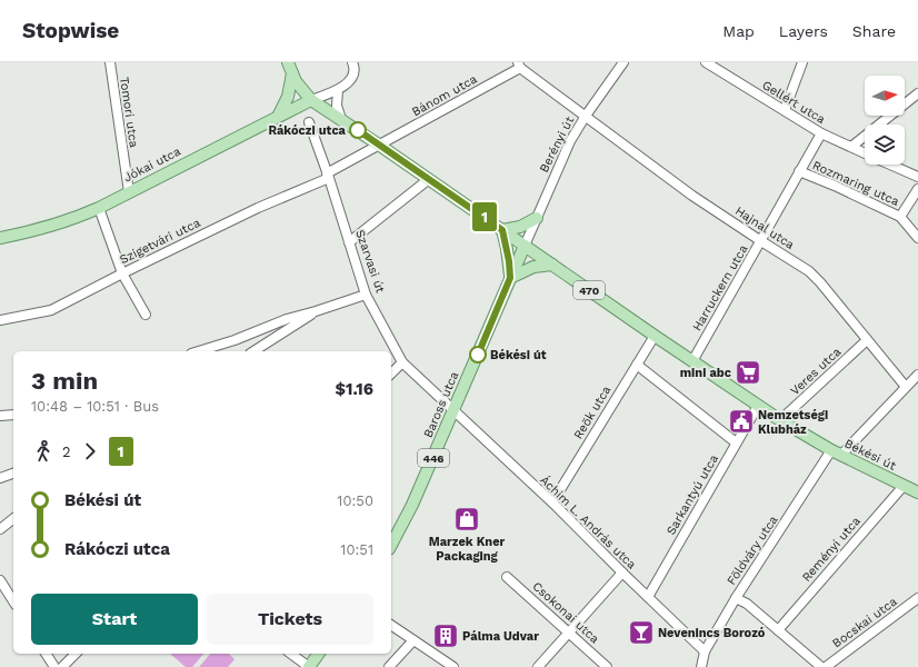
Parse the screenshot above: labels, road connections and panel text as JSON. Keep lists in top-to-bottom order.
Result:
{
  "streets": {
    "main road": [
      "Jókai utca",
      "470",
      "Baross utca",
      "Békési út",
      "446"
    ],
    "street": [
      "Bánom utca",
      "Gellért utca",
      "Tomori utca",
      "Berényi út",
      "Rozmaring utca",
      "Hajnal utca",
      "Szigetvári utca",
      "Szarvasi út",
      "Harruckern utca",
      "Veres utca",
      "Reök utca",
      "Sarkantyú utca",
      "Áchim L. András utca",
      "Reményi utca",
      "Földváry utca",
      "Csokonai utca",
      "Bocskai utca"
    ]
  },
  "crossings": [
    ["Bánom utca", "Hajnal utca"],
    ["Bánom utca", "Szigetvári utca"],
    ["Bánom utca", "Szarvasi út"],
    ["Gellért utca", "Harruckern utca"],
    ["Tomori utca", "Jókai utca"],
    ["Berényi út", "Hajnal utca"],
    ["Berényi út", "Baross utca"],
    ["Berényi út", "Békési út"],
    ["Rozmaring utca", "Harruckern utca"],
    ["Hajnal utca", "Harruckern utca"],
    ["Hajnal utca", "Veres utca"],
    ["Hajnal utca", "Földváry utca"],
    ["Szigetvári utca", "Szarvasi út"],
    ["Szarvasi út", "Baross utca"],
    ["Szarvasi út", "Áchim L. András utca"],
    ["Harruckern utca", "Békési út"],
    ["Veres utca", "Békési út"],
    ["Baross utca", "Békési út"],
    ["Baross utca", "446"],
    ["Baross utca", "Áchim L. András utca"],
    ["Reök utca", "Békési út"],
    ["Reök utca", "Áchim L. András utca"],
    ["Békési út", "Sarkantyú utca"],
    ["Békési út", "Reményi utca"],
    ["Békési út", "Földváry utca"],
    ["Sarkantyú utca", "Áchim L. András utca"],
    ["Áchim L. András utca", "Földváry utca"]
  ],
  "places": {
    "other": ["Rákóczi utca", "Békési út"],
    "supermarket": ["mini abc"],
    "public building": ["Nemzetségi Klubház"],
    "shop": ["Marzek Kner Packaging"],
    "bar": ["Nevenincs Borozó"],
    "building": ["Pálma Udvar"]
  },
  "lines": ["bus line 1"],
  "north": "right",
  "page": {
    "header": "Stopwise",
    "nav": ["Map", "Layers", "Share"],
    "on_map": "1",
    "heading": ["3 min", "10:48 – 10:51 · Bus", "$1.16"],
    "legs": ["2", "1"],
    "list": [
      {
        "name": "Békési út",
        "value": "10:50"
      },
      {
        "name": "Rákóczi utca",
        "value": "10:51"
      }
    ],
    "buttons": ["Start", "Tickets"]
  }
}
